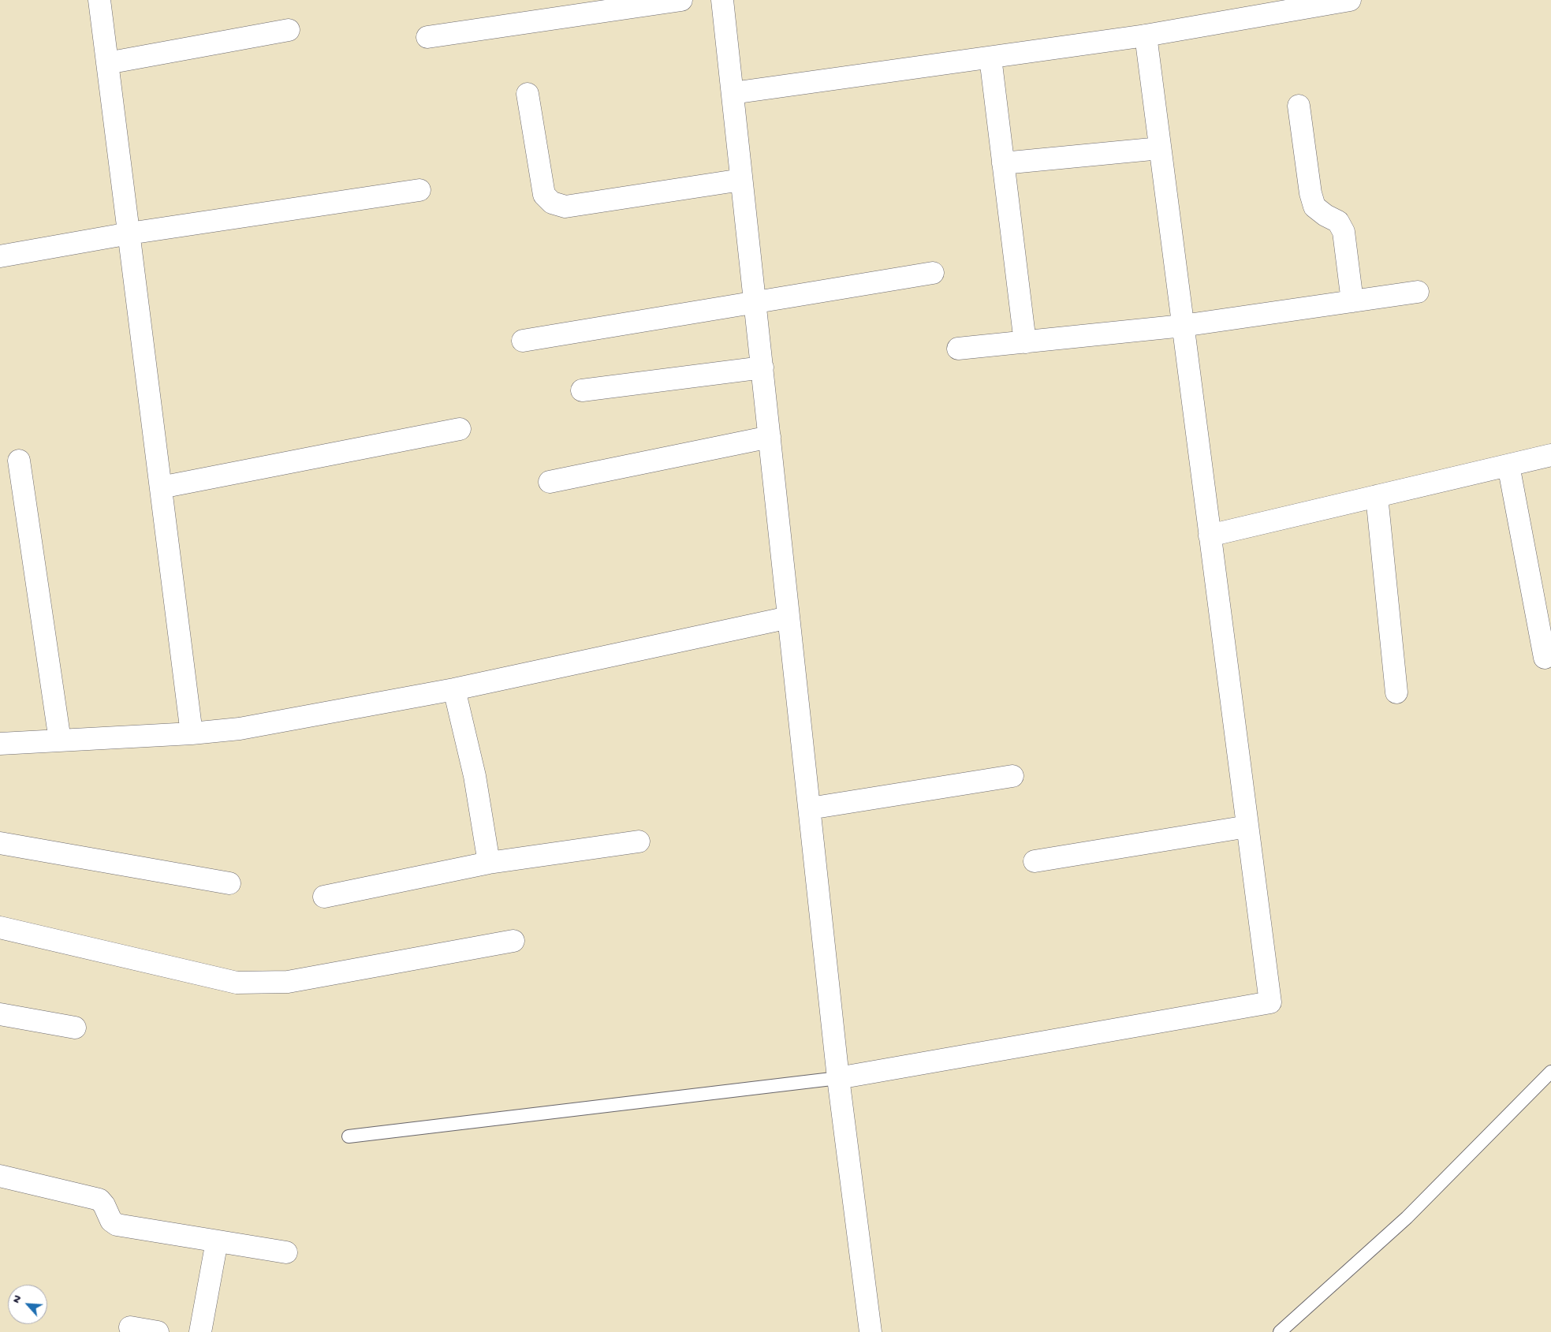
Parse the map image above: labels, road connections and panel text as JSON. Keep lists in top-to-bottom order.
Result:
{
  "north": "top left"
}
